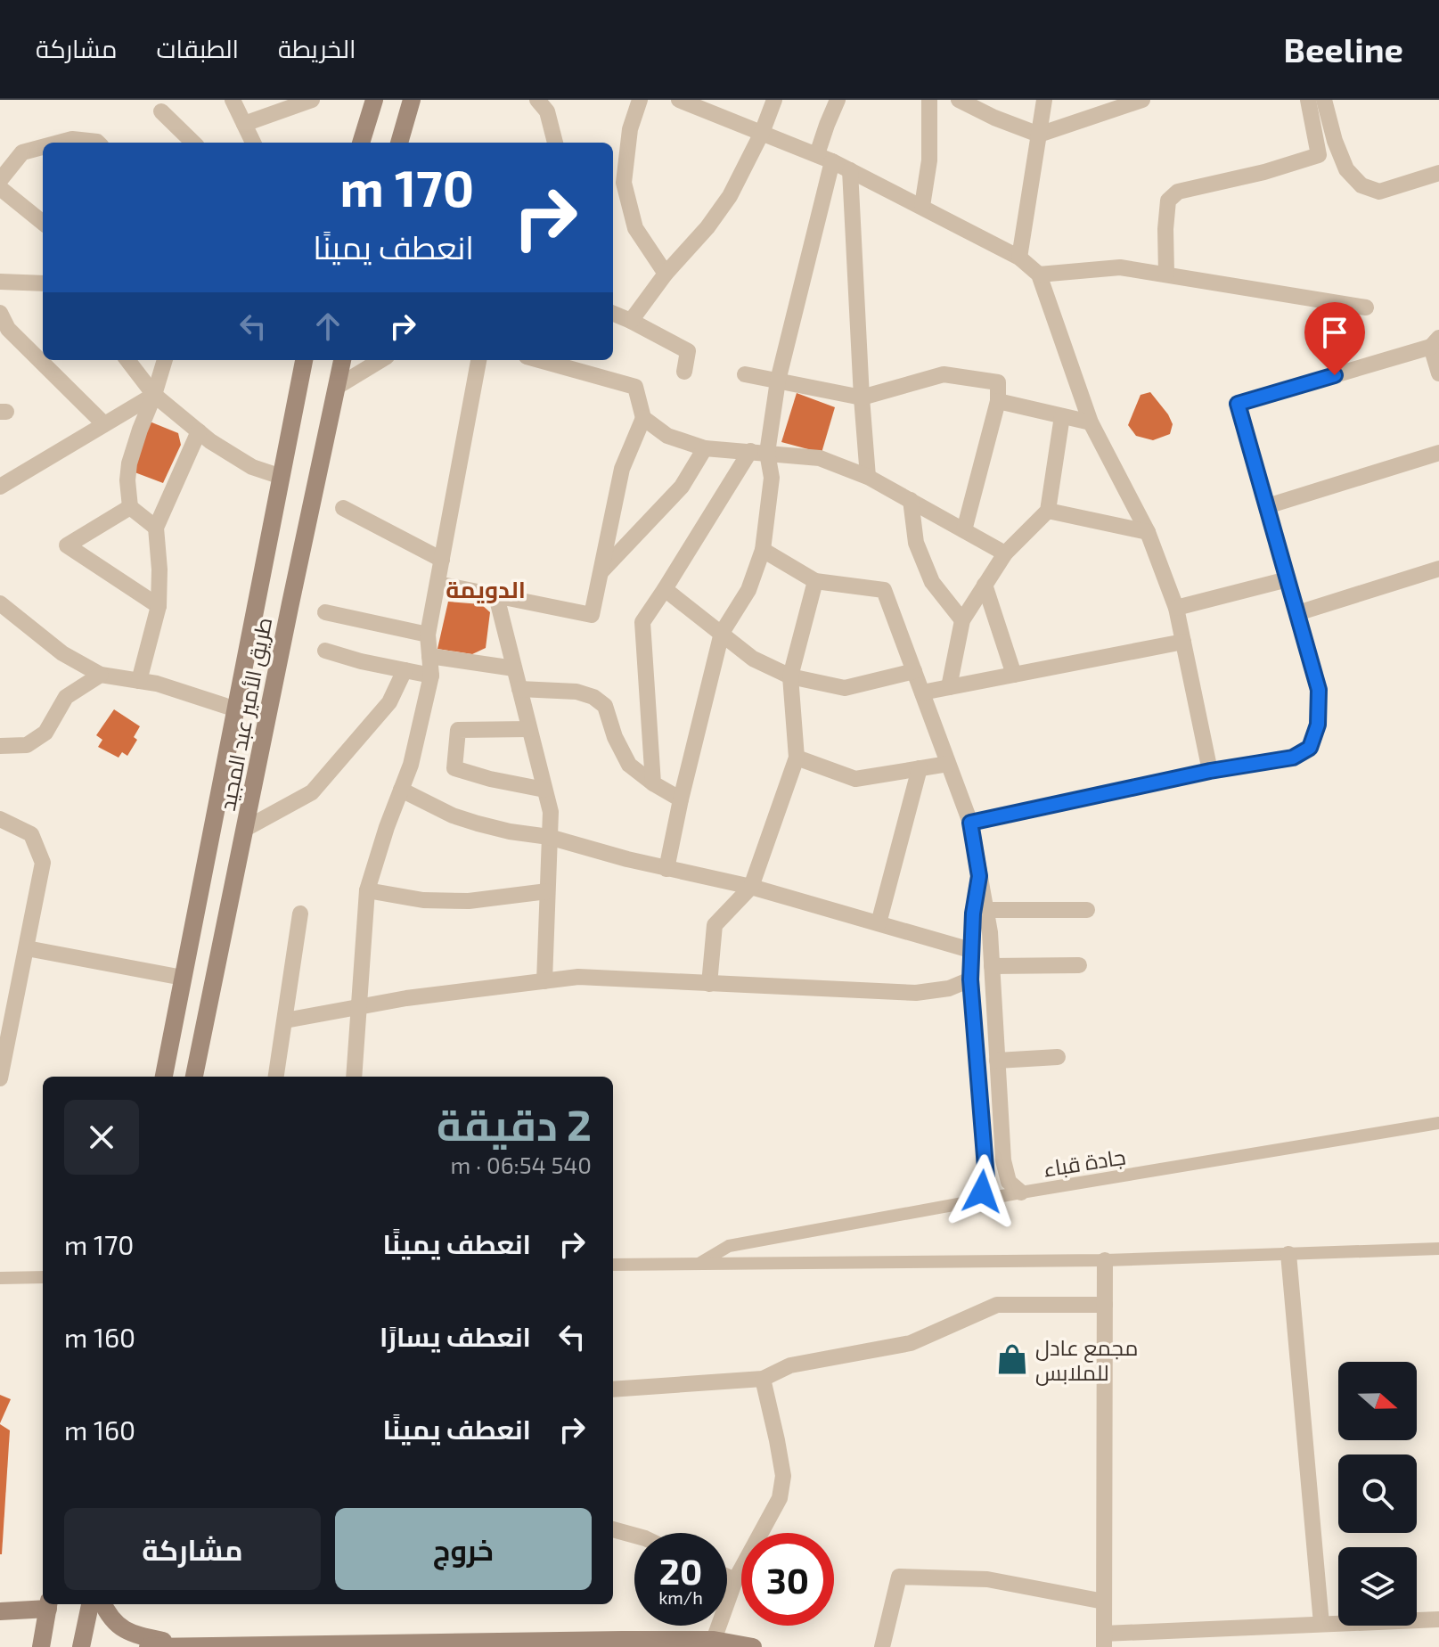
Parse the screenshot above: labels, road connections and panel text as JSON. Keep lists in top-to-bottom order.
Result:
{
  "streets": {
    "main road": ["طريق الأمير عبد المجيد"],
    "street": ["جادة قباء"]
  },
  "districts": ["الدويمة"],
  "places": {
    "shop": ["مجمع عادل للملابس"]
  },
  "north": "right",
  "page": {
    "header": "Beeline",
    "nav": ["الخريطة", "الطبقات", "مشاركة"],
    "turn": ["170 m", "انعطف يمينًا"],
    "heading": ["2 دقيقة", "540 m · 06:54"],
    "list": [
      {
        "name": "انعطف يمينًا",
        "value": "170 m"
      },
      {
        "name": "انعطف يسارًا",
        "value": "160 m"
      },
      {
        "name": "انعطف يمينًا",
        "value": "160 m"
      }
    ],
    "buttons": ["خروج", "مشاركة"],
    "speed": "20 km/h",
    "limit": "30"
  }
}
